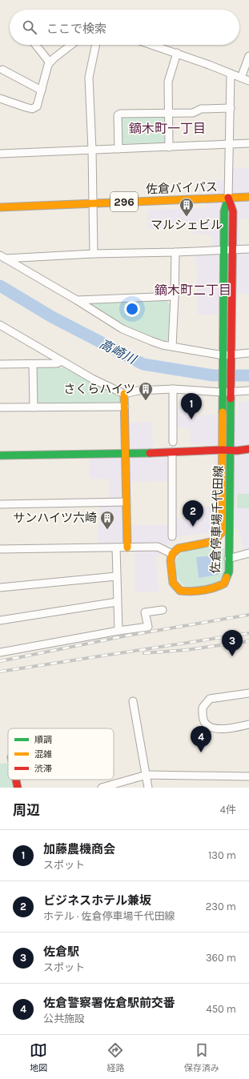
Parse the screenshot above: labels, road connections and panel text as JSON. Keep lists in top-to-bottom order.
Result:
{
  "streets": {
    "main road": ["佐倉バイパス", "296", "佐倉停車場千代田線"]
  },
  "districts": ["鏑木町一丁目", "鏑木町二丁目"],
  "water": ["高崎川"],
  "places": {
    "building": ["マルシェビル", "さくらハイツ", "サンハイツ六崎"]
  },
  "legend": ["順調", "混雑", "渋滞"],
  "page": {
    "search": "ここで検索",
    "pins": [
      "1",
      "2",
      "3",
      "4"
    ],
    "heading": ["周辺", "4件"],
    "list": [
      {
        "mark": "1",
        "name": "加藤農機商会",
        "note": "スポット",
        "value": "130 m"
      },
      {
        "mark": "2",
        "name": "ビジネスホテル兼坂",
        "note": "ホテル · 佐倉停車場千代田線",
        "value": "230 m"
      },
      {
        "mark": "3",
        "name": "佐倉駅",
        "note": "スポット",
        "value": "360 m"
      },
      {
        "mark": "4",
        "name": "佐倉警察署佐倉駅前交番",
        "note": "公共施設",
        "value": "450 m"
      }
    ],
    "nav": ["地図", "経路", "保存済み"]
  }
}
